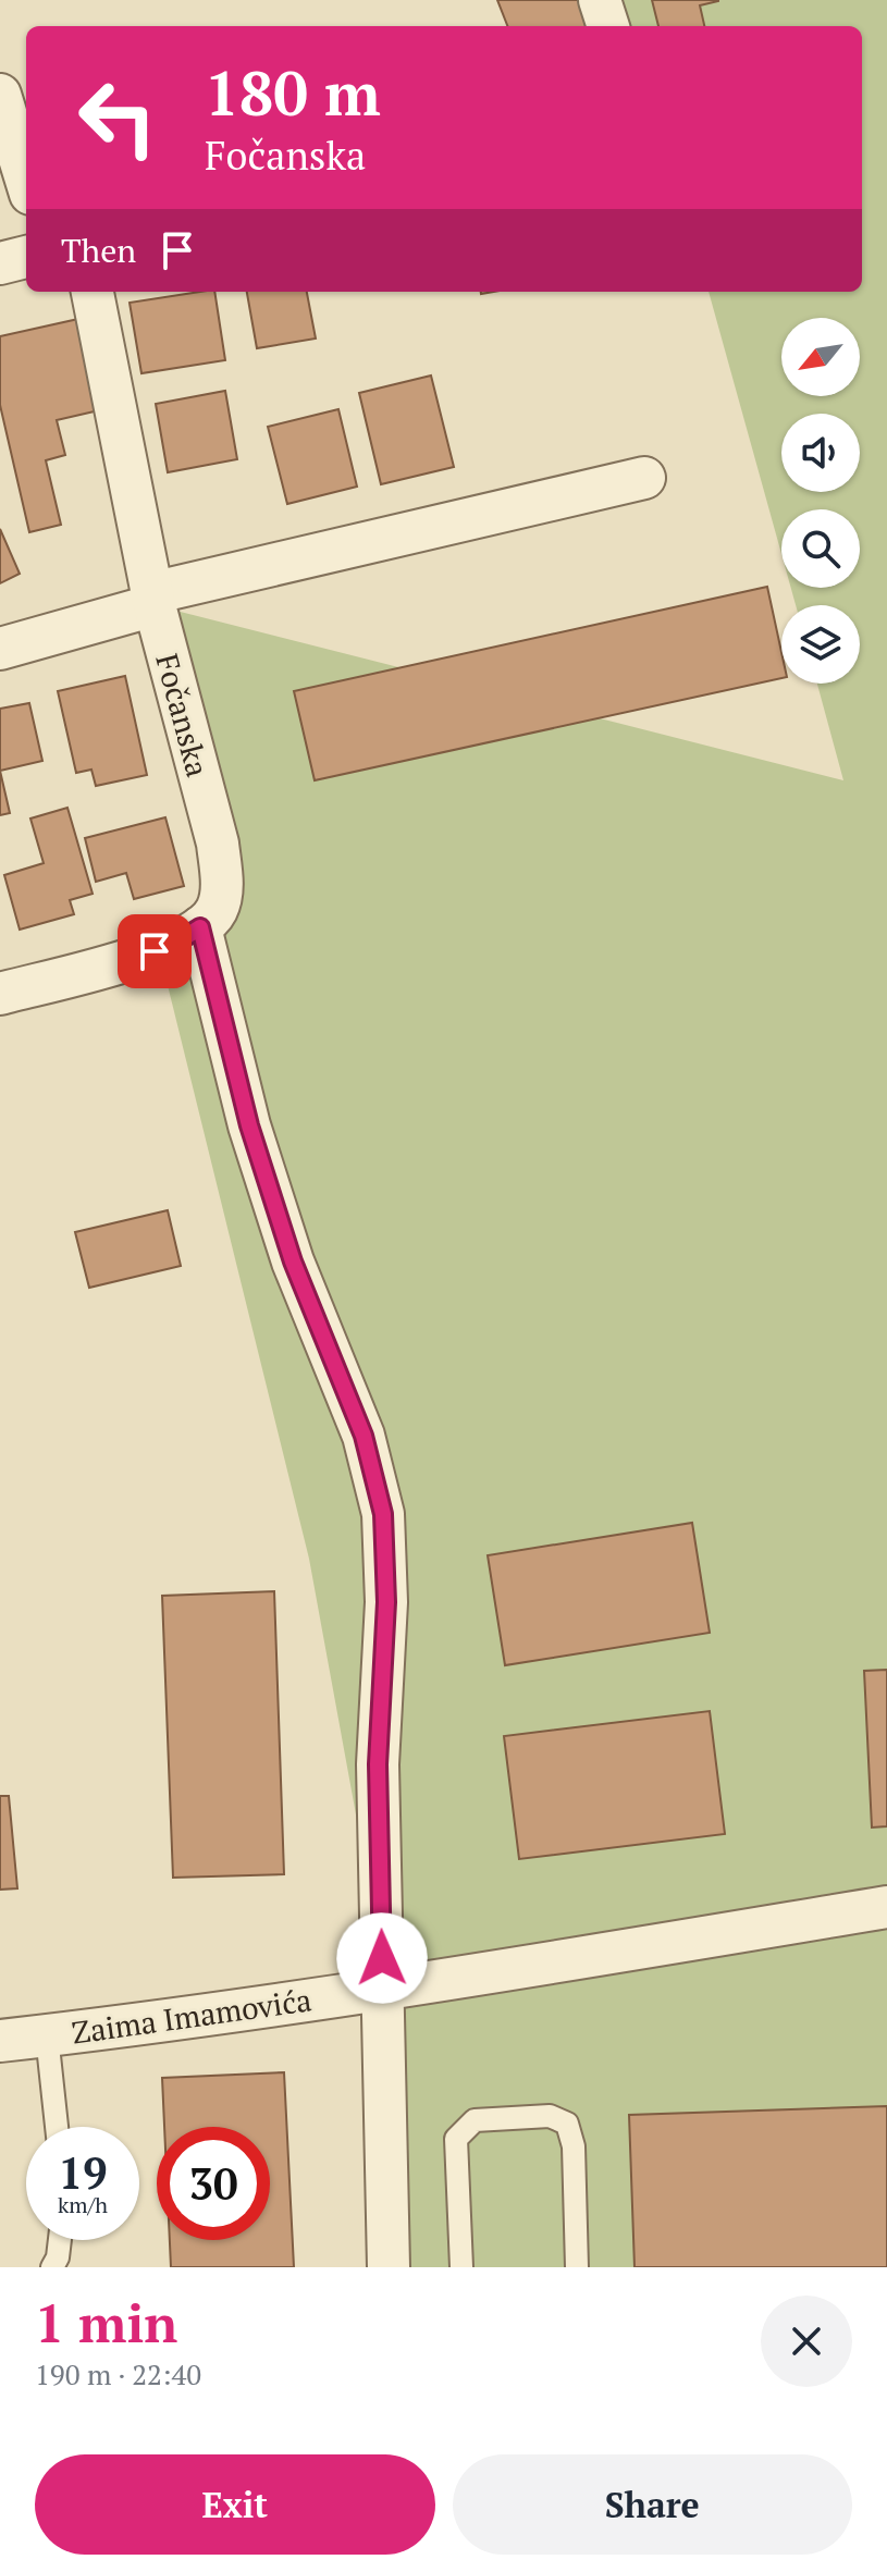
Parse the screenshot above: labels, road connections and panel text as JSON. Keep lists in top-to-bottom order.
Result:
{
  "streets": {
    "street": ["Fočanska", "Zaima Imamovića"]
  },
  "north": "bottom left",
  "page": {
    "turn": ["180 m", "Fočanska"],
    "then": "Then",
    "speed": "19 km/h",
    "limit": "30",
    "heading": ["1 min", "190 m · 22:40"],
    "buttons": ["Exit", "Share"]
  }
}
